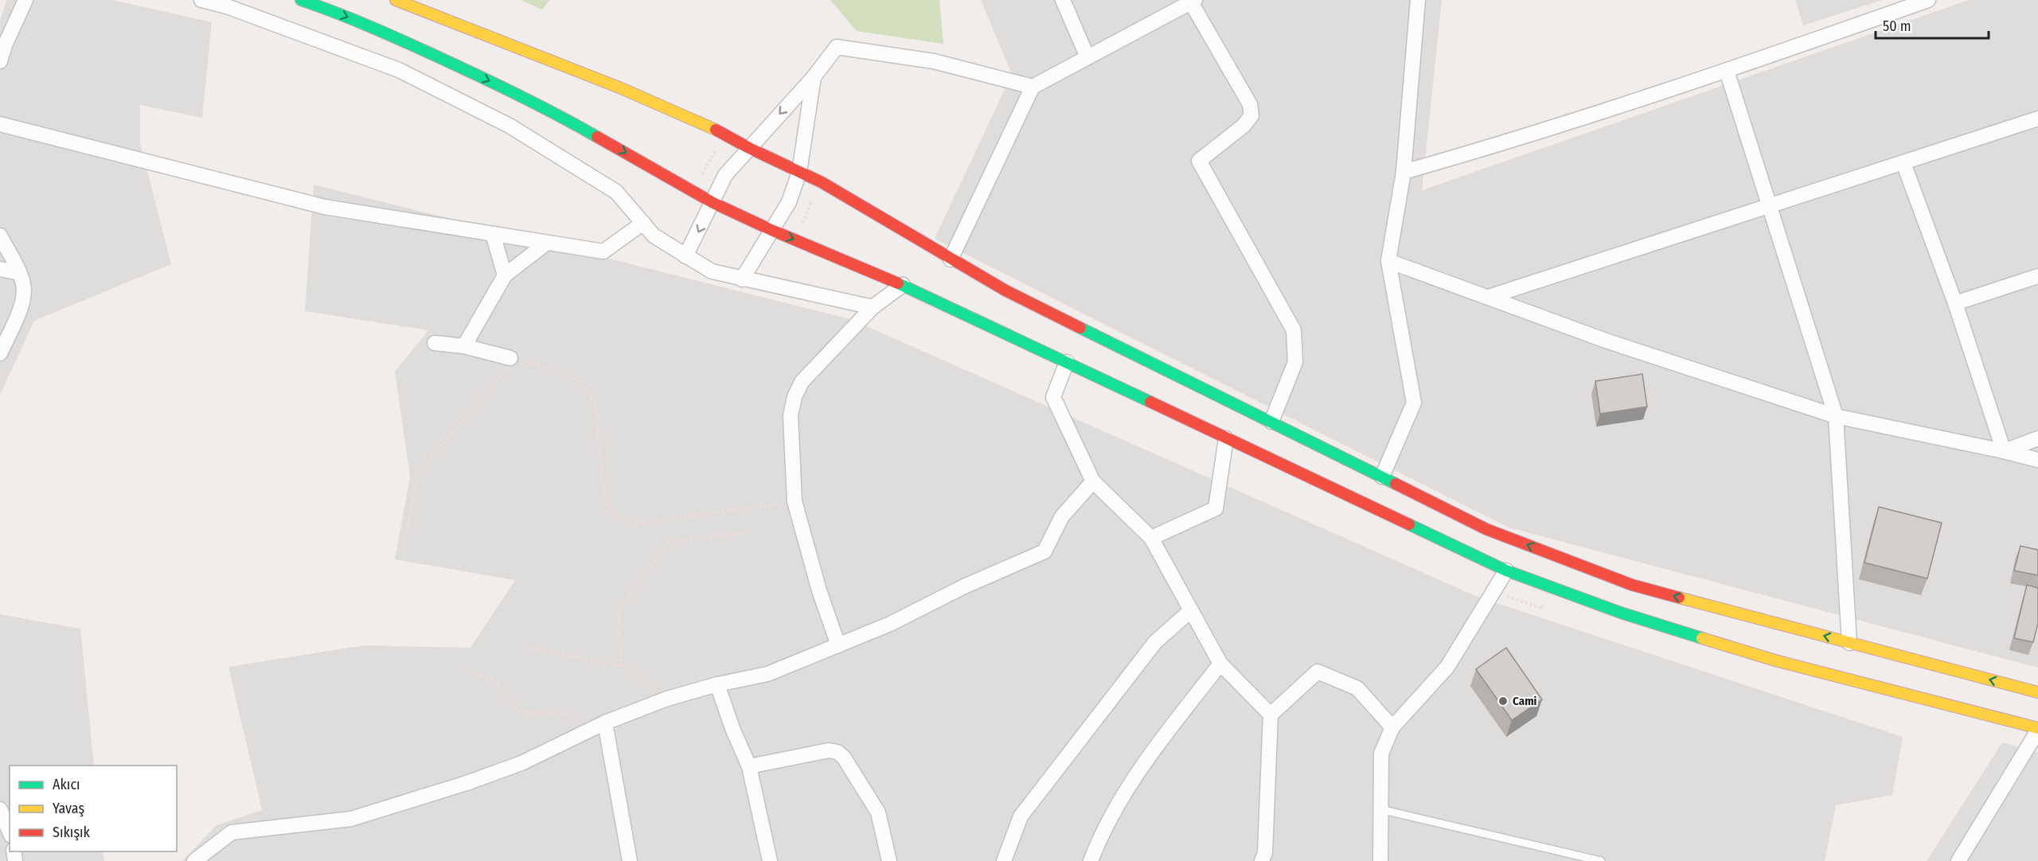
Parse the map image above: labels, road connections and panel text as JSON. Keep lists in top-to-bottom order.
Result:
{
  "places": ["Cami"],
  "legend": ["Akıcı", "Yavaş", "Sıkışık"],
  "scale_bar": "50 m"
}
